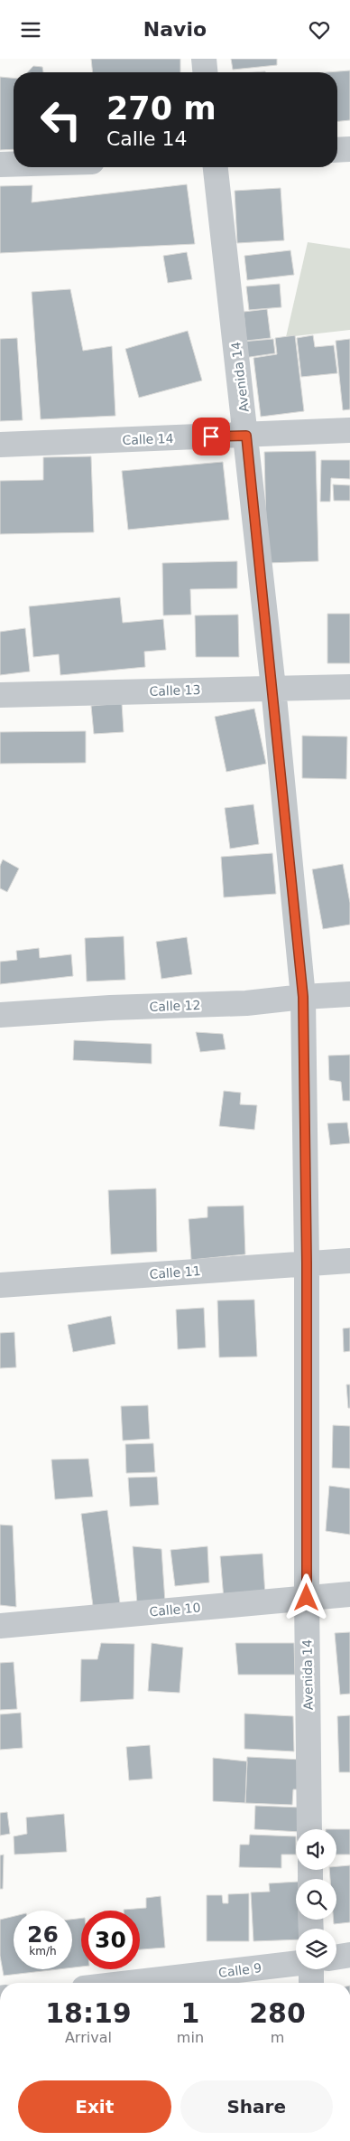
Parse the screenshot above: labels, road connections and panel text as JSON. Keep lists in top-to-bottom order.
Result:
{
  "streets": {
    "street": [
      "Avenida 14",
      "Calle 14",
      "Calle 13",
      "Calle 12",
      "Calle 11",
      "Calle 10",
      "Calle 9"
    ]
  },
  "crossings": [
    ["Avenida 14", "Calle 14"],
    ["Avenida 14", "Calle 13"],
    ["Avenida 14", "Calle 12"],
    ["Avenida 14", "Calle 11"],
    ["Avenida 14", "Calle 10"]
  ],
  "page": {
    "header": "Navio",
    "turn": ["270 m", "Calle 14"],
    "speed": "26 km/h",
    "limit": "30",
    "eta": [
      "18:19",
      "Arrival",
      "1",
      "min",
      "280",
      "m"
    ],
    "buttons": ["Exit", "Share"]
  }
}
